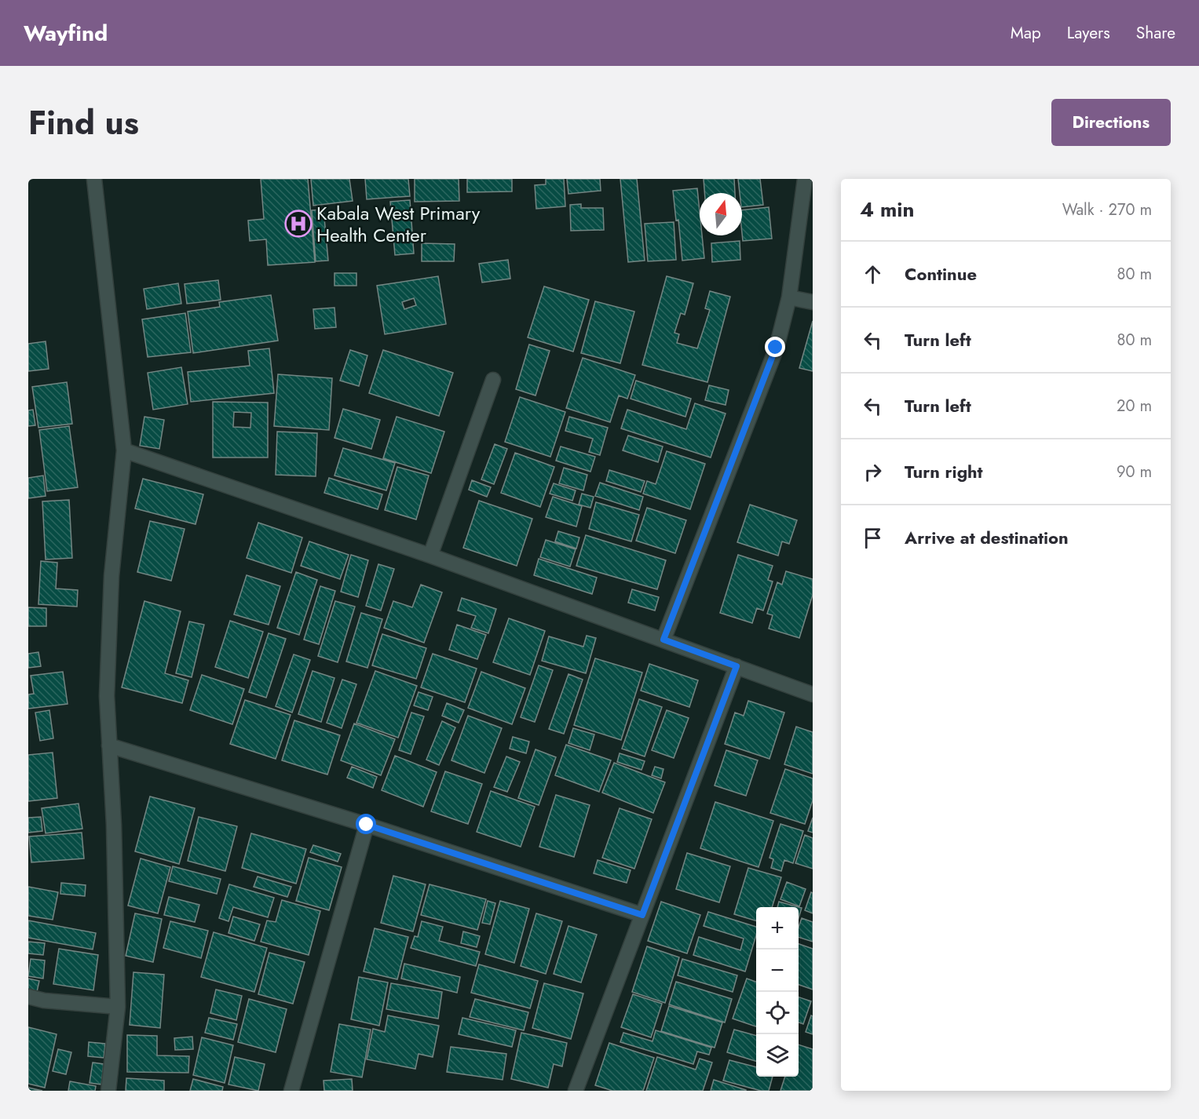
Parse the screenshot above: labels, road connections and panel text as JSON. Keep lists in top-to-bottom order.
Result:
{
  "places": {
    "hospital": ["Kabala West Primary Health Center"]
  },
  "north": "top",
  "page": {
    "header": "Wayfind",
    "nav": ["Map", "Layers", "Share"],
    "title": "Find us",
    "buttons": "Directions",
    "heading": ["4 min", "Walk · 270 m"],
    "list": [
      ["Continue", "80 m"],
      ["Turn left", "80 m"],
      ["Turn left", "20 m"],
      ["Turn right", "90 m"],
      "Arrive at destination"
    ],
    "map_buttons": ["+", "−"]
  }
}
